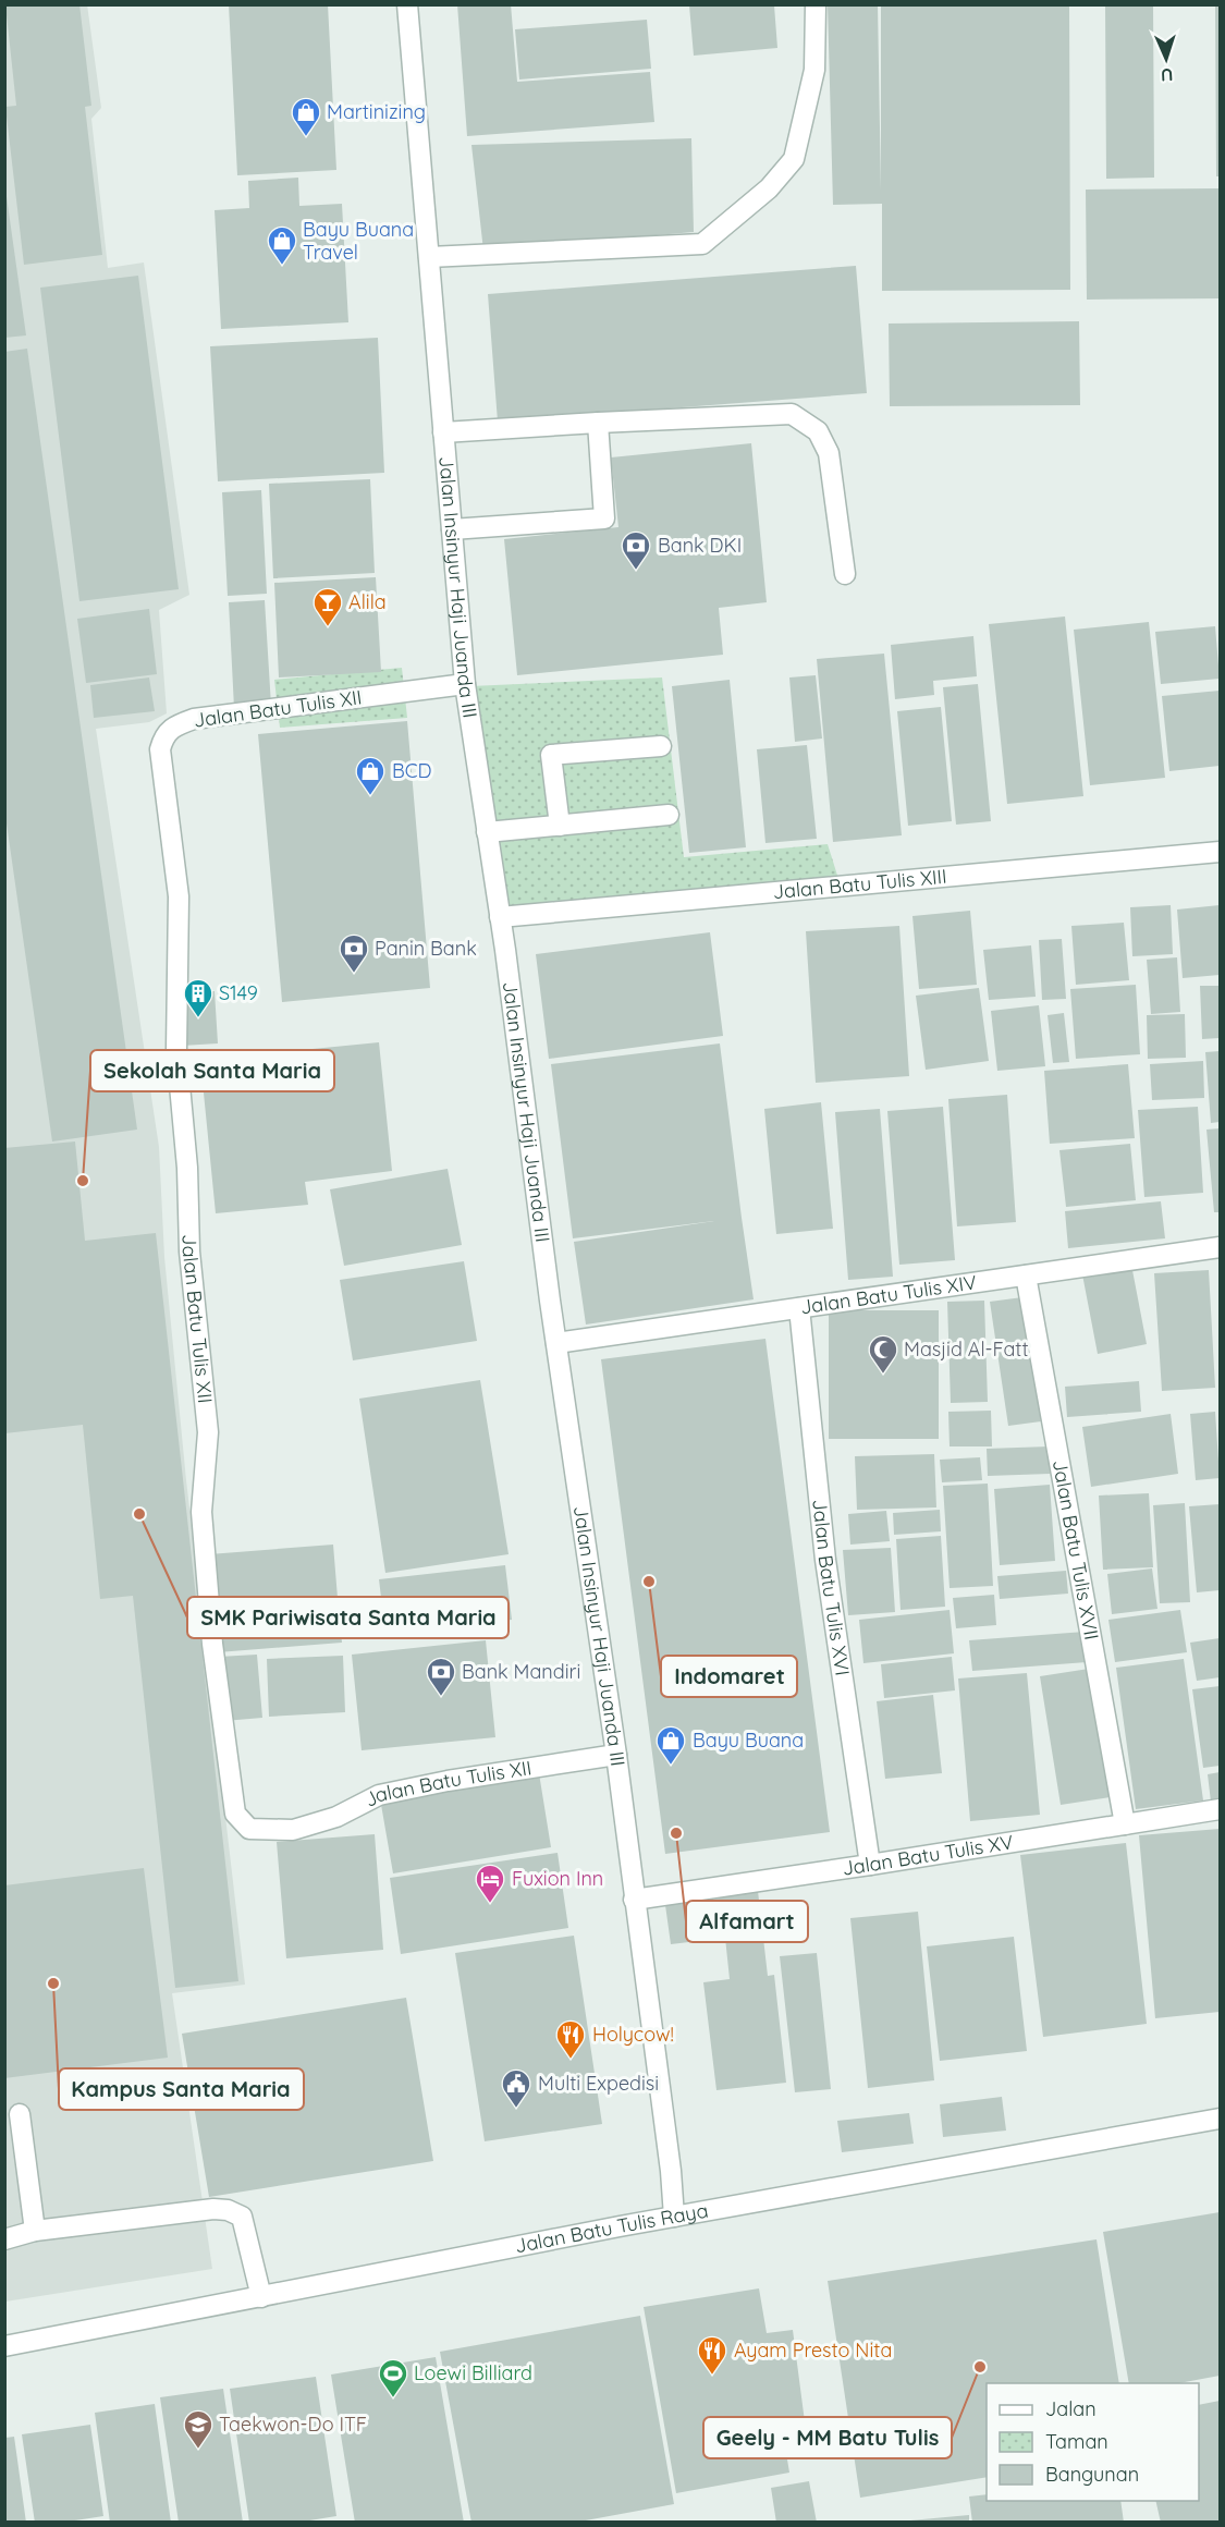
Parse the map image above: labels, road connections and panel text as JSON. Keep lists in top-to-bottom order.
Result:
{
  "streets": {
    "street": [
      "Jalan Insinyur Haji Juanda III",
      "Jalan Batu Tulis XII",
      "Jalan Batu Tulis XIII",
      "Jalan Batu Tulis XIV",
      "Jalan Batu Tulis XVII",
      "Jalan Batu Tulis XVI",
      "Jalan Batu Tulis XV",
      "Jalan Batu Tulis Raya"
    ]
  },
  "crossings": [
    ["Jalan Insinyur Haji Juanda III", "Jalan Batu Tulis XII"],
    ["Jalan Insinyur Haji Juanda III", "Jalan Batu Tulis XIII"],
    ["Jalan Insinyur Haji Juanda III", "Jalan Batu Tulis XIV"],
    ["Jalan Insinyur Haji Juanda III", "Jalan Batu Tulis XV"],
    ["Jalan Insinyur Haji Juanda III", "Jalan Batu Tulis Raya"],
    ["Jalan Batu Tulis XIV", "Jalan Batu Tulis XVII"],
    ["Jalan Batu Tulis XIV", "Jalan Batu Tulis XVI"],
    ["Jalan Batu Tulis XVII", "Jalan Batu Tulis XV"],
    ["Jalan Batu Tulis XVI", "Jalan Batu Tulis XV"]
  ],
  "places": {
    "shop": [
      "Martinizing",
      "Bayu Buana Travel",
      "BCD",
      "Bayu Buana"
    ],
    "bank": ["Bank DKI", "Panin Bank", "Bank Mandiri"],
    "bar": ["Alila"],
    "building": ["S149"],
    "other": [
      "Sekolah Santa Maria",
      "SMK Pariwisata Santa Maria",
      "Indomaret",
      "Alfamart",
      "Kampus Santa Maria",
      "Geely - MM Batu Tulis"
    ],
    "mosque": ["Masjid Al-Fatt"],
    "hotel": ["Fuxion Inn"],
    "restaurant": ["Holycow!", "Ayam Presto Nita"],
    "public building": ["Multi Expedisi"],
    "sports": ["Loewi Billiard"],
    "school or university": ["Taekwon-Do ITF"]
  },
  "legend": ["Jalan", "Taman", "Bangunan"],
  "north": "bottom"
}
